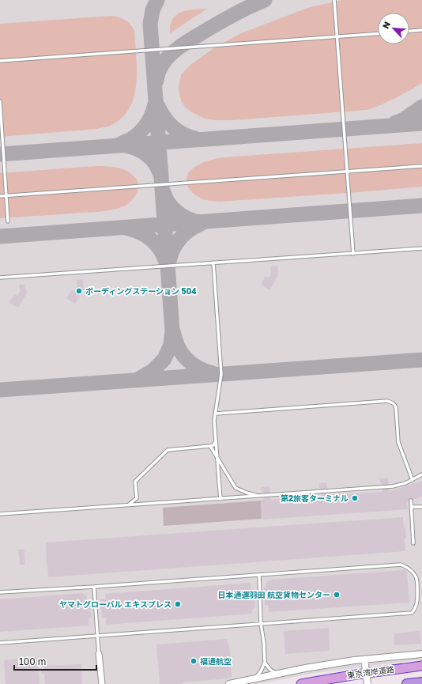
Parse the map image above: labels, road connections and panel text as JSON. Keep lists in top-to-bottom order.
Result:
{
  "streets": {
    "highway": ["東京湾岸道路"]
  },
  "places": [
    "ボーディングステーション 504",
    "第2旅客ターミナル",
    "日本通運羽田 航空貨物センター",
    "ヤマトグローバル エキスプレス",
    "福通航空"
  ],
  "scale_bar": "100 m",
  "north": "top left"
}
